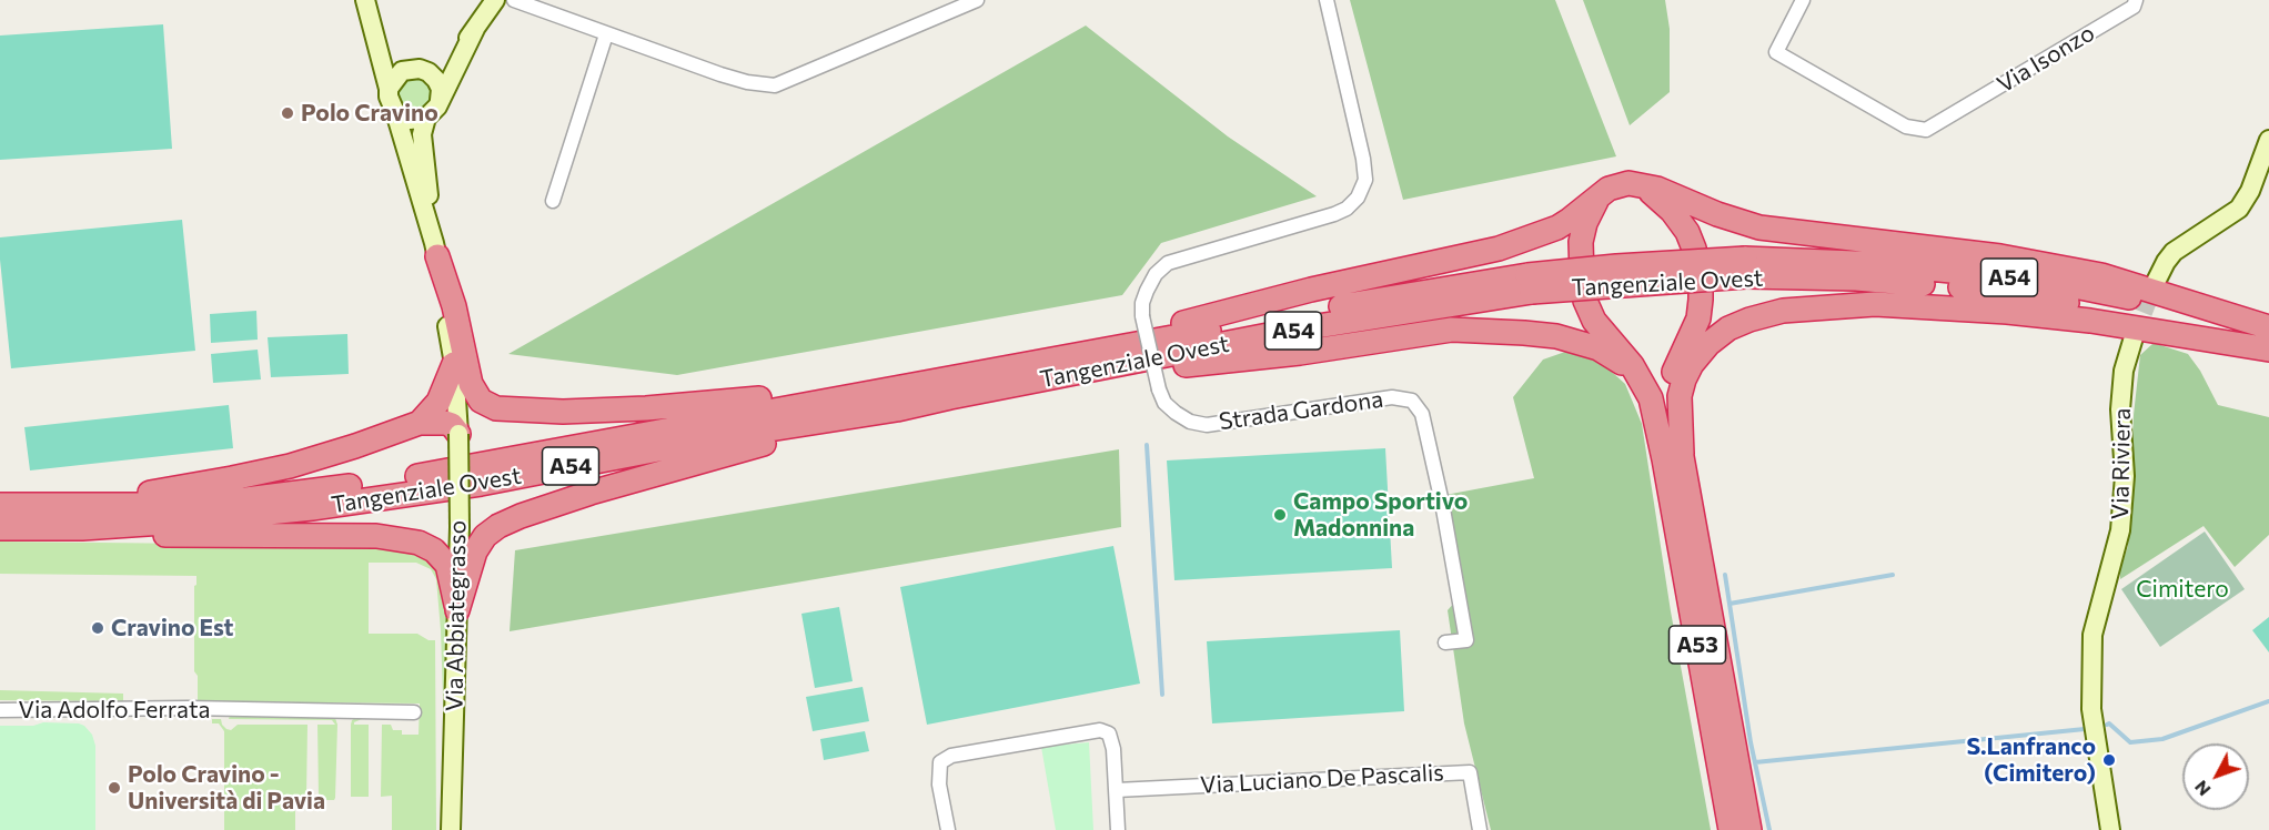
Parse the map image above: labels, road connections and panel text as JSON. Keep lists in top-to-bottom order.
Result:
{
  "streets": {
    "highway": ["A54", "Tangenziale Ovest", "A53"],
    "main road": ["Via Riviera", "Via Abbiategrasso"],
    "street": [
      "Via Isonzo",
      "Strada Gardona",
      "Via Adolfo Ferrata",
      "Via Luciano De Pascalis"
    ]
  },
  "parks": ["Cimitero"],
  "places": [
    "Polo Cravino",
    "Campo Sportivo Madonnina",
    "Cravino Est",
    "S.Lanfranco (Cimitero)",
    "Polo Cravino - Università di Pavia"
  ],
  "north": "bottom left"
}
